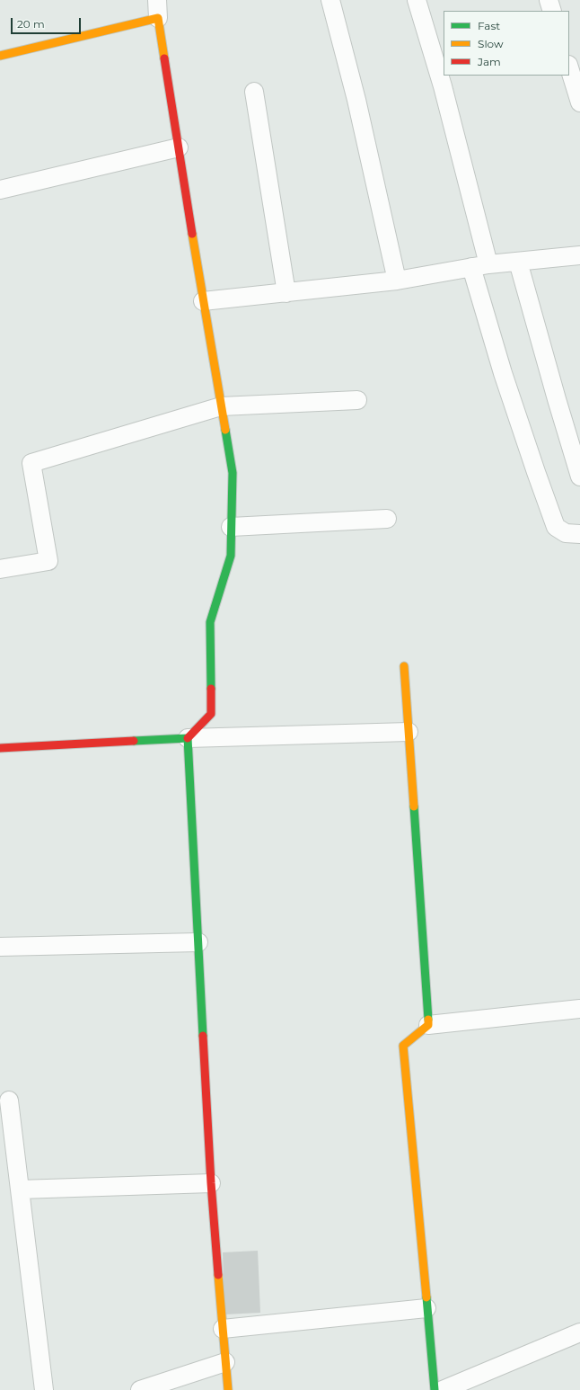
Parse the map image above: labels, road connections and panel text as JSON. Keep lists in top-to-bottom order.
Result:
{
  "legend": ["Fast", "Slow", "Jam"],
  "scale_bar": "20 m"
}
